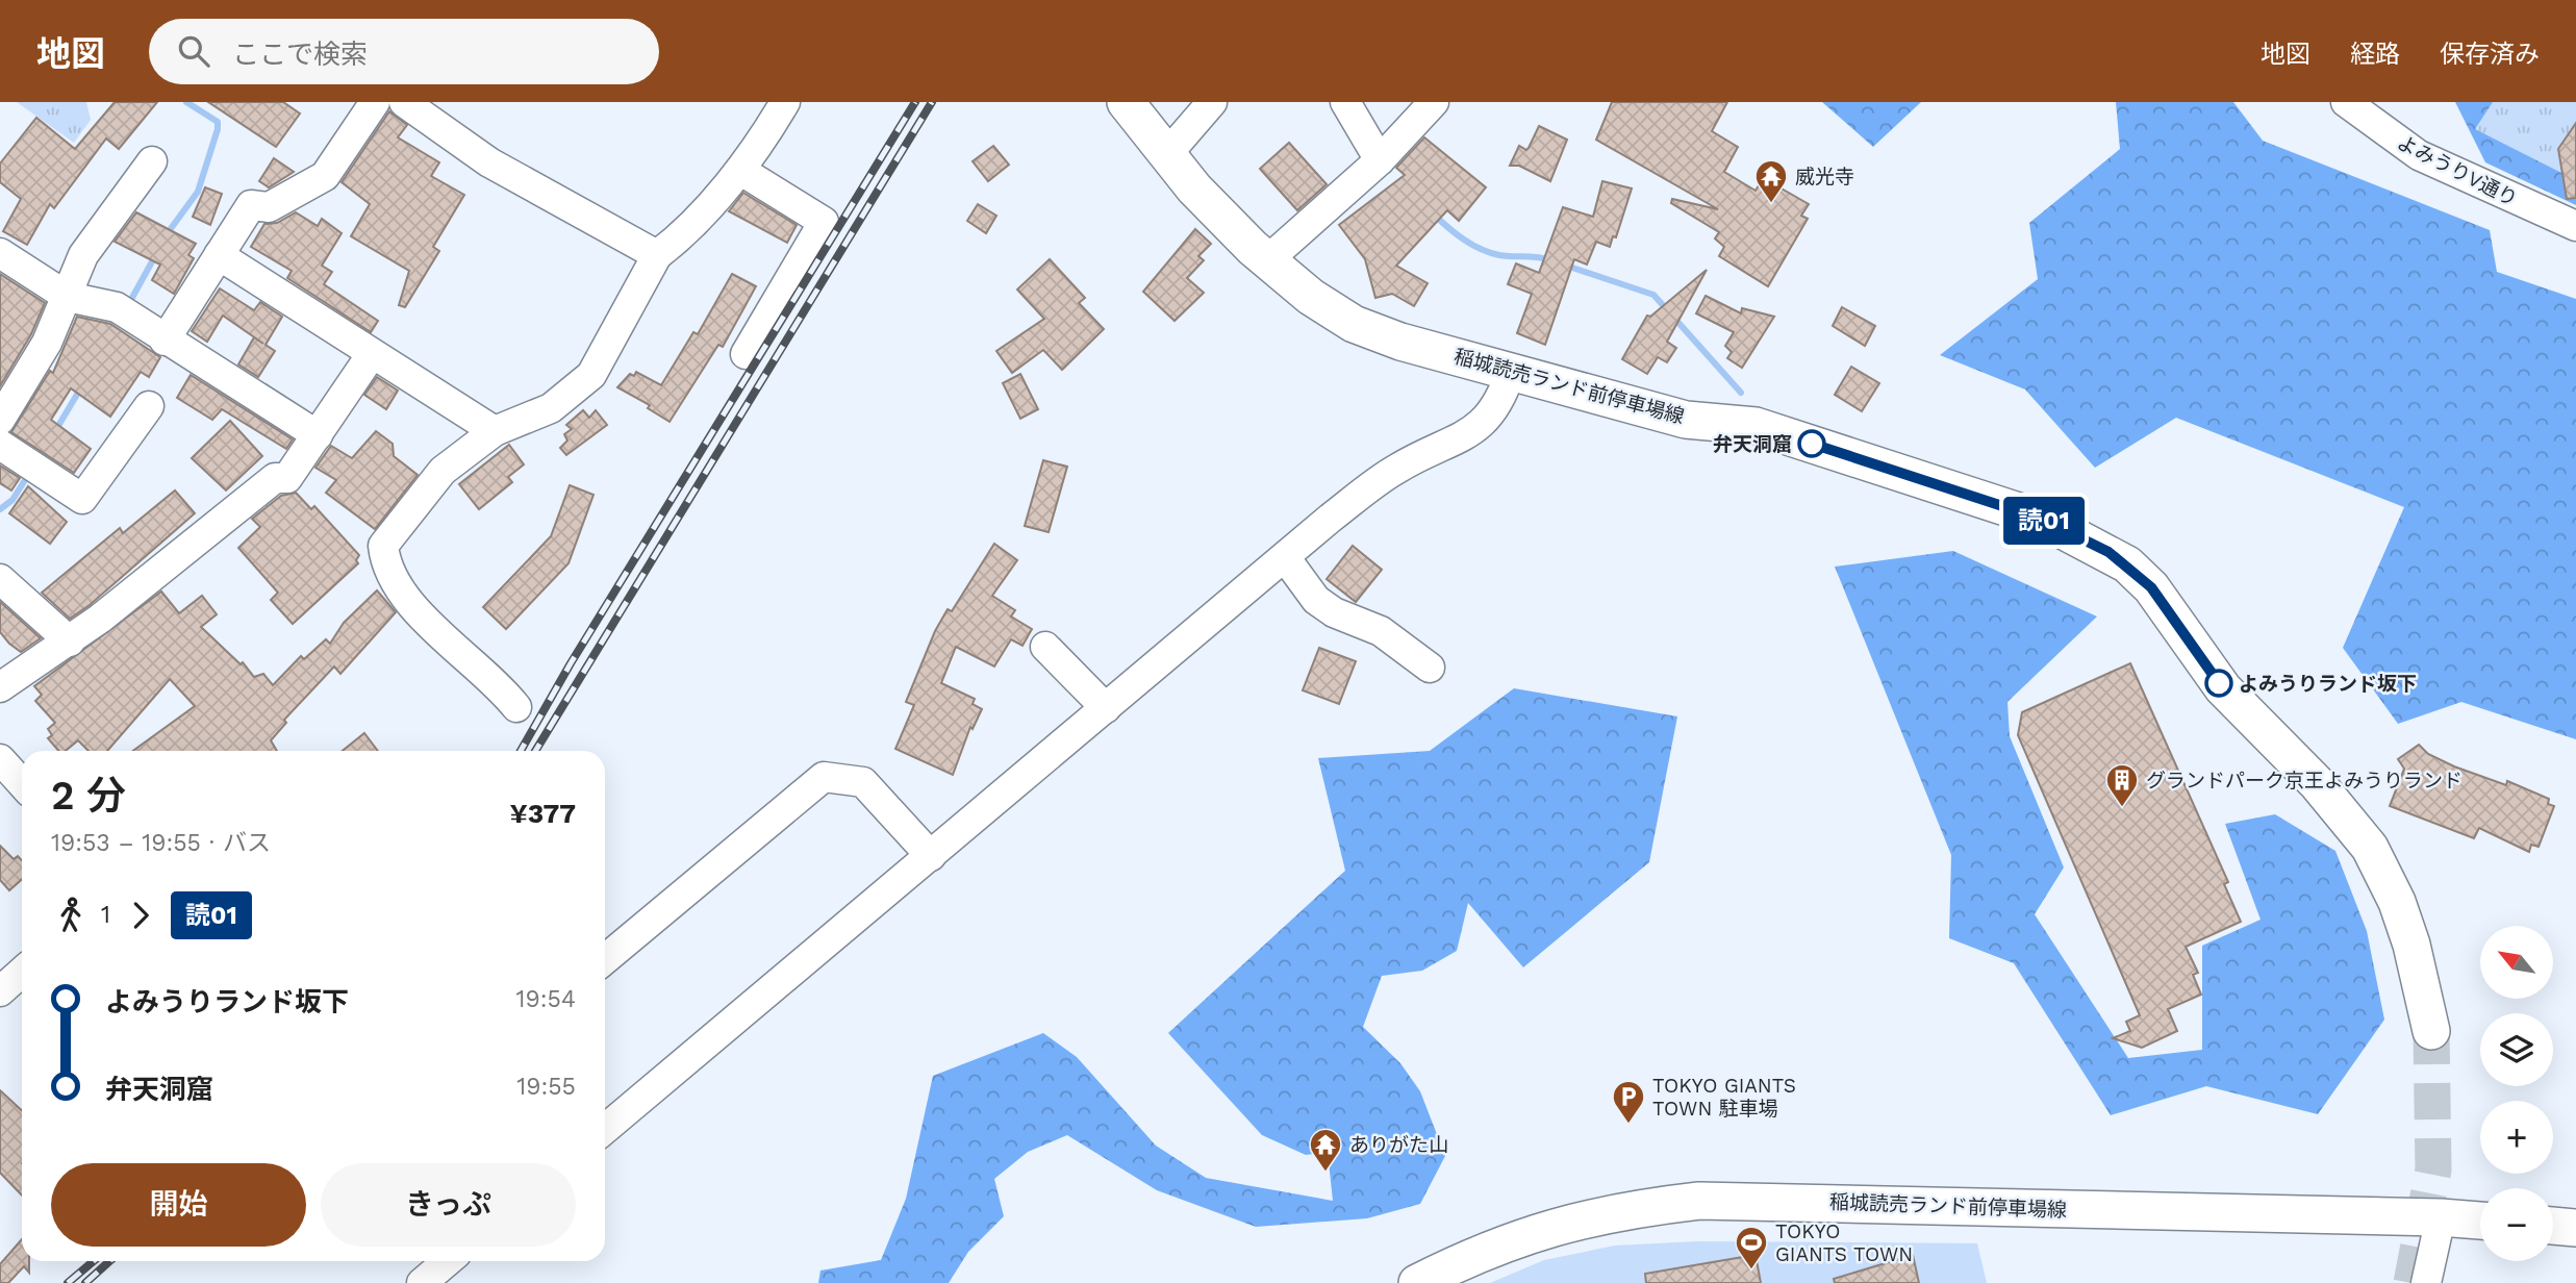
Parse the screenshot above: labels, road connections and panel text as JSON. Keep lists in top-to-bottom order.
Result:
{
  "streets": {
    "main road": ["稲城読売ランド前停車場線"],
    "street": ["よみうりV通り"]
  },
  "places": {
    "temple": ["威光寺", "ありがた山"],
    "other": ["弁天洞窟", "よみうりランド坂下"],
    "building": ["グランドパーク京王よみうりランド"],
    "parking": ["TOKYO GIANTS TOWN 駐車場"],
    "sports": ["TOKYO GIANTS TOWN"]
  },
  "lines": ["bus line 読01"],
  "north": "top left",
  "page": {
    "header": "地図",
    "search": "ここで検索",
    "nav": ["地図", "経路", "保存済み"],
    "on_map": "読01",
    "heading": ["2 分", "19:53 – 19:55 · バス", "¥377"],
    "legs": ["1", "読01"],
    "map_buttons": ["+", "−"],
    "list": [
      {
        "name": "よみうりランド坂下",
        "value": "19:54"
      },
      {
        "name": "弁天洞窟",
        "value": "19:55"
      }
    ],
    "buttons": ["開始", "きっぷ"]
  }
}
